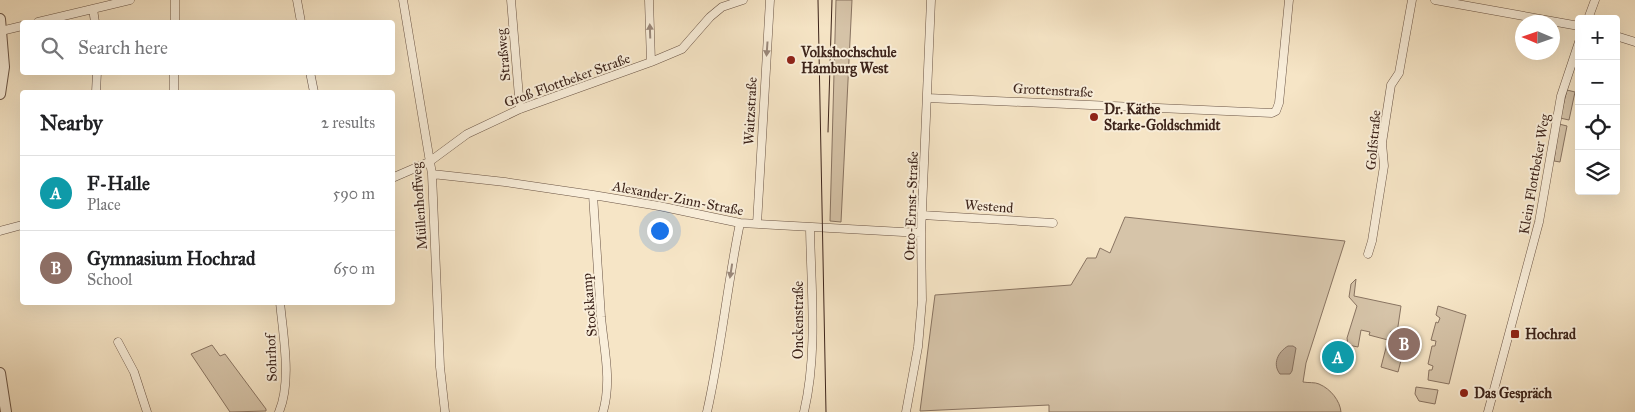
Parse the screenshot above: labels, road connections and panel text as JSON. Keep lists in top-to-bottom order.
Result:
{
  "streets": {
    "street": [
      "Straßweg",
      "Groß Flottbeker Straße",
      "Grottenstraße",
      "Waitzstraße",
      "Golfstraße",
      "Klein Flottbeker Weg",
      "Alexander-Zinn-Straße",
      "Müllenhoffweg",
      "Otto-Ernst-Straße",
      "Westend",
      "Stockkamp",
      "Onckenstraße",
      "Sohrhof"
    ]
  },
  "crossings": [
    ["Straßweg", "Groß Flottbeker Straße"],
    ["Groß Flottbeker Straße", "Müllenhoffweg"],
    ["Grottenstraße", "Otto-Ernst-Straße"],
    ["Waitzstraße", "Alexander-Zinn-Straße"],
    ["Alexander-Zinn-Straße", "Müllenhoffweg"],
    ["Alexander-Zinn-Straße", "Otto-Ernst-Straße"],
    ["Alexander-Zinn-Straße", "Stockkamp"],
    ["Alexander-Zinn-Straße", "Onckenstraße"],
    ["Otto-Ernst-Straße", "Westend"]
  ],
  "one_way": ["Waitzstraße"],
  "places": {
    "other": ["Volkshochschule Hamburg West", "Dr. Käthe Starke-Goldschmidt", "Das Gespräch"],
    "transit": ["Hochrad"]
  },
  "north": "left",
  "page": {
    "map_buttons": ["+", "−"],
    "search": "Search here",
    "heading": ["Nearby", "2 results"],
    "list": [
      {
        "mark": "A",
        "name": "F-Halle",
        "note": "Place",
        "value": "590 m"
      },
      {
        "mark": "B",
        "name": "Gymnasium Hochrad",
        "note": "School",
        "value": "650 m"
      }
    ],
    "pins": ["B", "A"]
  }
}
